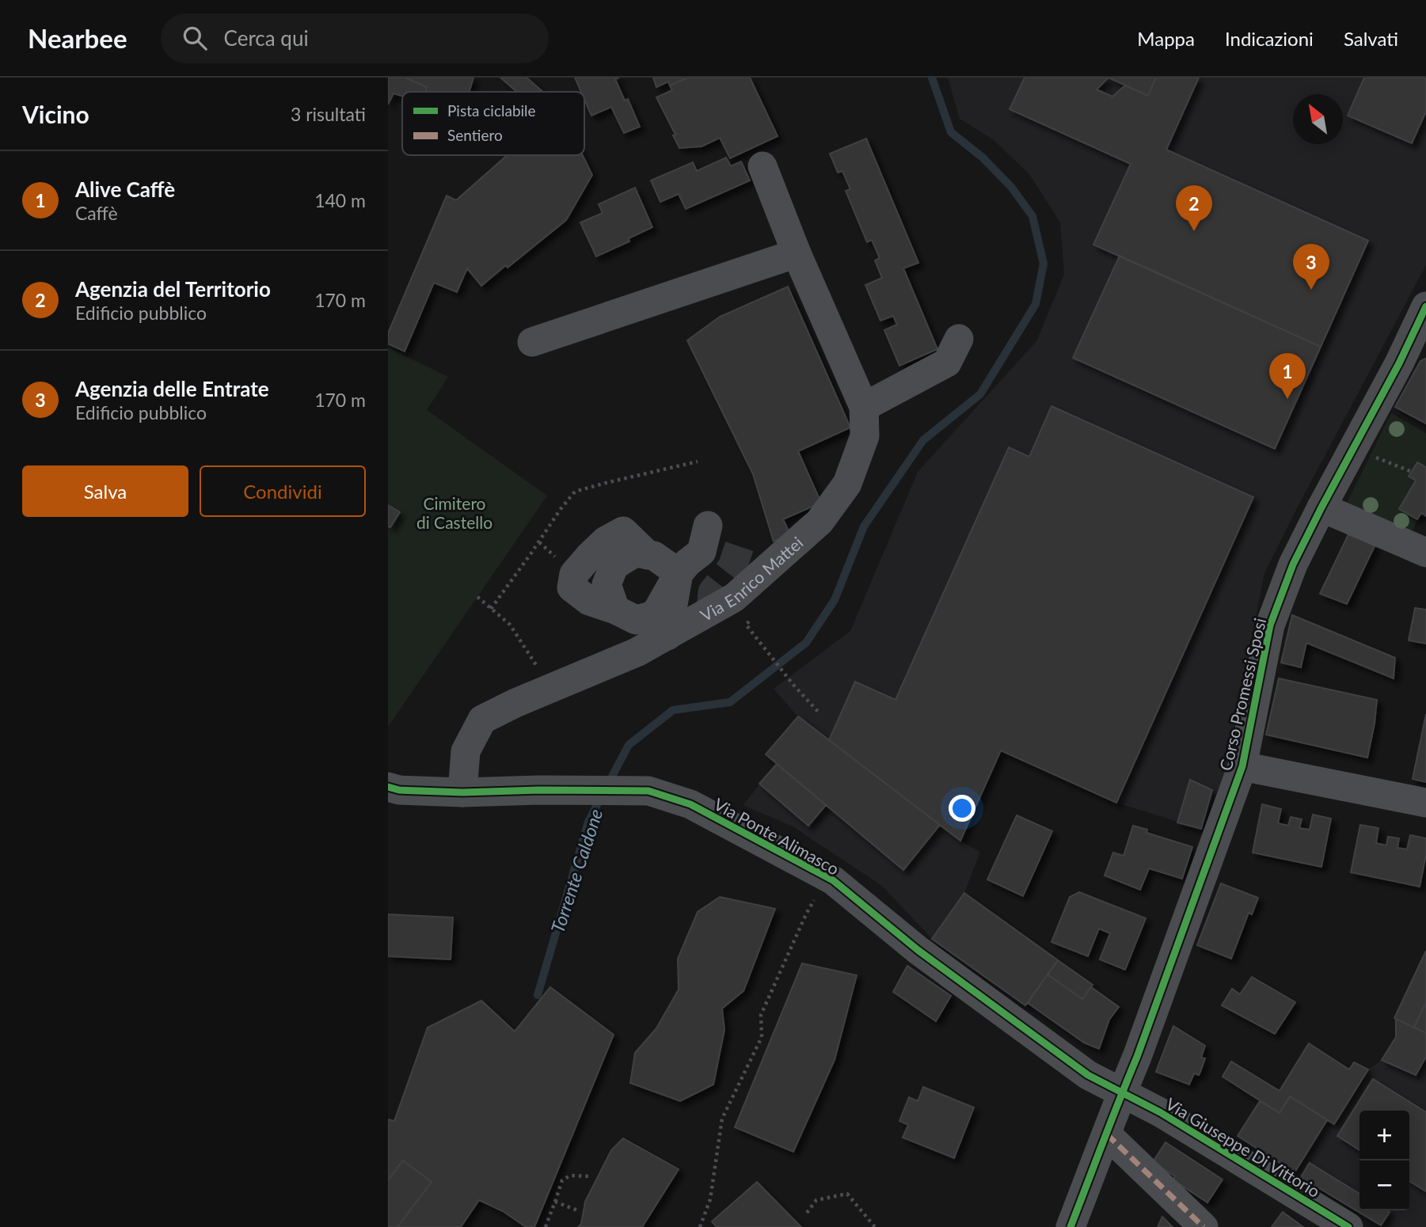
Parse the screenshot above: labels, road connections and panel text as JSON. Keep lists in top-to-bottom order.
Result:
{
  "streets": {
    "street": [
      "Via Enrico Mattei",
      "Corso Promessi Sposi",
      "Via Ponte Alimasco",
      "Via Giuseppe Di Vittorio"
    ]
  },
  "crossings": [
    ["Via Enrico Mattei", "Via Ponte Alimasco"],
    ["Corso Promessi Sposi", "Via Ponte Alimasco"],
    ["Corso Promessi Sposi", "Via Giuseppe Di Vittorio"],
    ["Via Ponte Alimasco", "Via Giuseppe Di Vittorio"]
  ],
  "water": ["Torrente Caldone"],
  "parks": ["Cimitero di Castello"],
  "legend": ["Pista ciclabile", "Sentiero"],
  "north": "top left",
  "page": {
    "header": "Nearbee",
    "search": "Cerca qui",
    "nav": ["Mappa", "Indicazioni", "Salvati"],
    "heading": ["Vicino", "3 risultati"],
    "list": [
      {
        "mark": "1",
        "name": "Alive Caffè",
        "note": "Caffè",
        "value": "140 m"
      },
      {
        "mark": "2",
        "name": "Agenzia del Territorio",
        "note": "Edificio pubblico",
        "value": "170 m"
      },
      {
        "mark": "3",
        "name": "Agenzia delle Entrate",
        "note": "Edificio pubblico",
        "value": "170 m"
      }
    ],
    "pins": ["2", "3", "1"],
    "buttons": ["Salva", "Condividi"],
    "map_buttons": ["+", "−"]
  }
}
